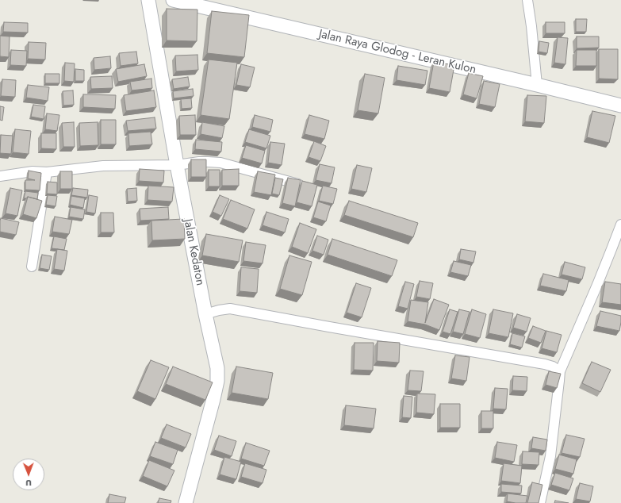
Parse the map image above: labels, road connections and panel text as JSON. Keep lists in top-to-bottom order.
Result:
{
  "streets": {
    "street": ["Jalan Raya Glodog - Leran Kulon", "Jalan Kedaton"]
  },
  "north": "bottom"
}
